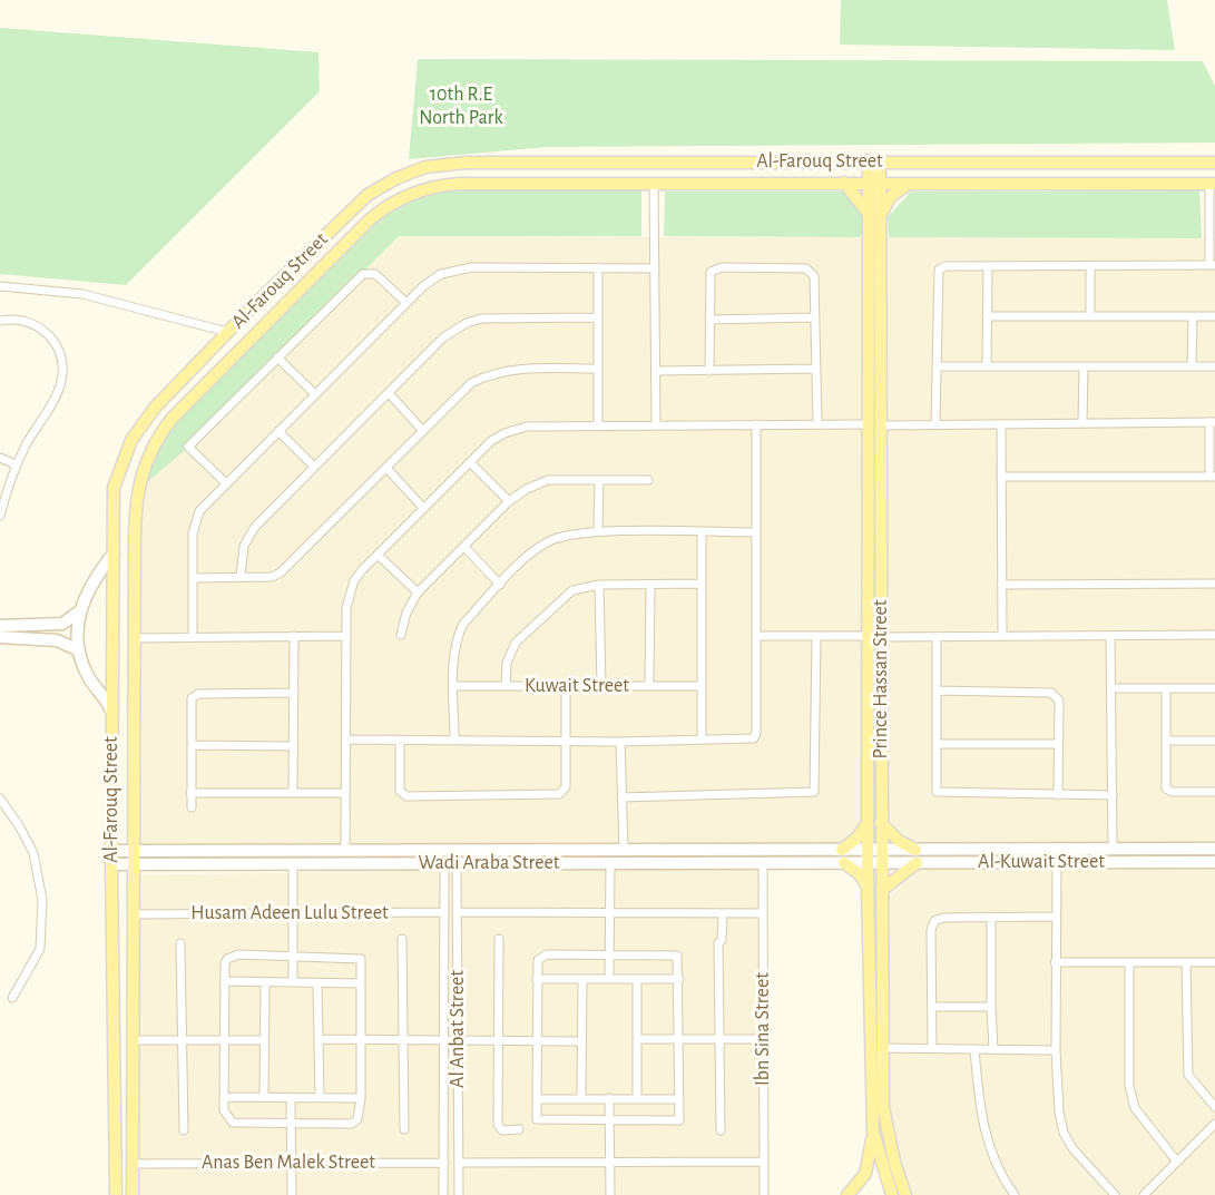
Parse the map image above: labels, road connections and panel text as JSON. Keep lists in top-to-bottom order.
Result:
{
  "streets": {
    "main road": [
      "Al-Farouq Street",
      "Prince Hassan Street",
      "Al-Kuwait Street",
      "Wadi Araba Street"
    ],
    "street": [
      "Kuwait Street",
      "Husam Adeen Lulu Street",
      "Al Anbat Street",
      "Ibn Sina Street",
      "Anas Ben Malek Street"
    ]
  },
  "crossings": [
    ["Al-Farouq Street", "Prince Hassan Street"],
    ["Al-Farouq Street", "Wadi Araba Street"],
    ["Al-Farouq Street", "Husam Adeen Lulu Street"],
    ["Al-Farouq Street", "Anas Ben Malek Street"],
    ["Prince Hassan Street", "Al-Kuwait Street"],
    ["Prince Hassan Street", "Wadi Araba Street"],
    ["Al-Kuwait Street", "Wadi Araba Street"],
    ["Wadi Araba Street", "Al Anbat Street"],
    ["Wadi Araba Street", "Ibn Sina Street"],
    ["Husam Adeen Lulu Street", "Al Anbat Street"],
    ["Al Anbat Street", "Anas Ben Malek Street"]
  ],
  "parks": ["10th R.E North Park"]
}
